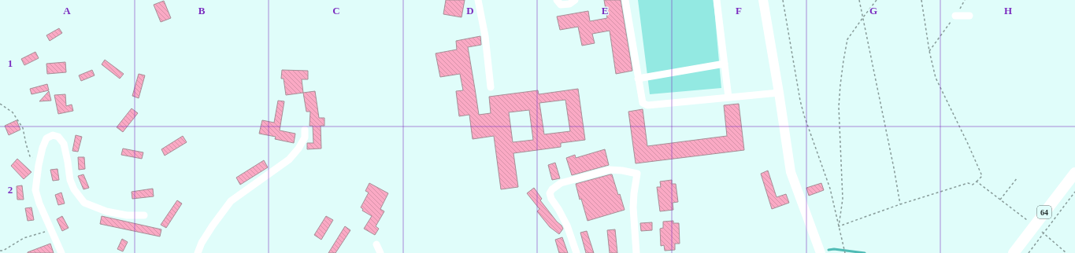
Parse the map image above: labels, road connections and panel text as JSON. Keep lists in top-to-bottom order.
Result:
{
  "streets": {
    "main road": ["64"]
  },
  "grid": {
    "columns": [
      "A",
      "B",
      "C",
      "D",
      "E",
      "F",
      "G",
      "H"
    ],
    "rows": ["1", "2"]
  }
}
